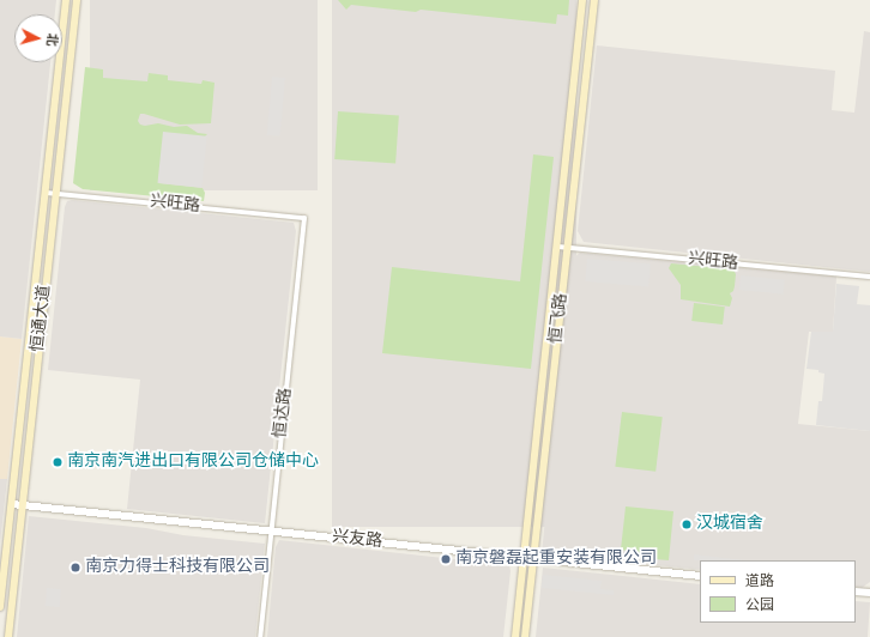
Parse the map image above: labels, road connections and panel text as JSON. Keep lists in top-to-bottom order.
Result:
{
  "streets": {
    "main road": ["恒通大道", "恒飞路"],
    "street": ["兴旺路", "恒达路", "兴友路"]
  },
  "crossings": [
    ["兴旺路", "恒通大道"],
    ["兴旺路", "恒飞路"],
    ["兴旺路", "恒达路"],
    ["恒通大道", "兴友路"],
    ["恒飞路", "兴友路"],
    ["恒达路", "兴友路"]
  ],
  "places": [
    "南京南汽进出口有限公司仓储中心",
    "汉城宿舍",
    "南京磐磊起重安装有限公司",
    "南京力得士科技有限公司"
  ],
  "legend": ["道路", "公园"],
  "north": "right"
}
